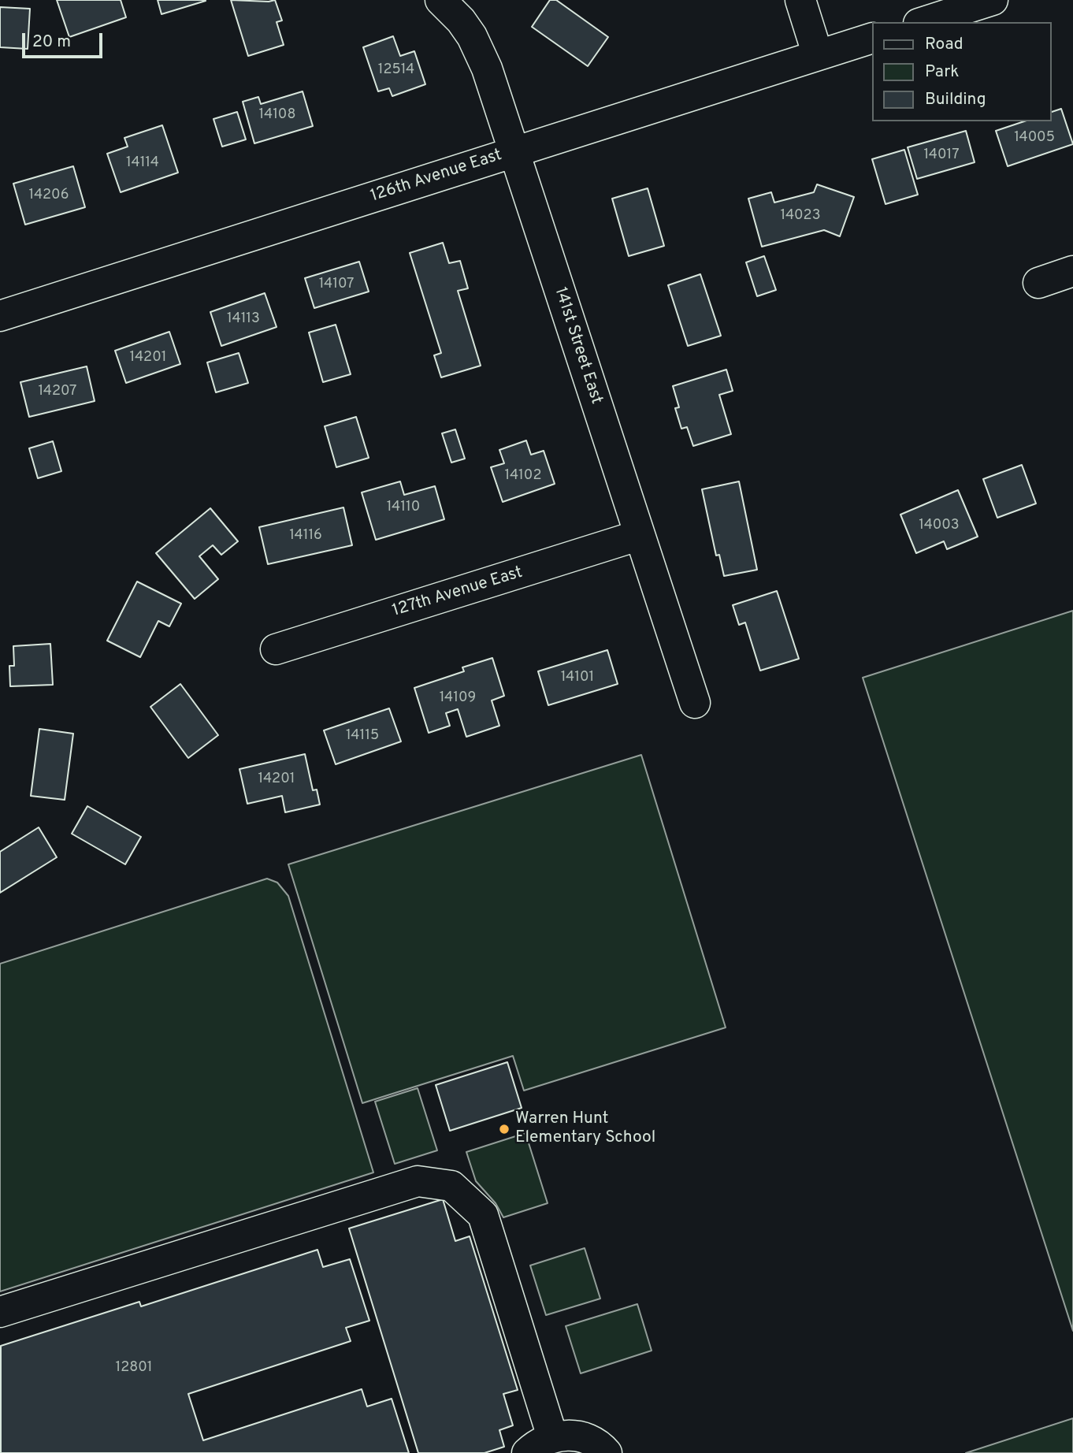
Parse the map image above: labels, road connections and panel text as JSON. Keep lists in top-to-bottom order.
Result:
{
  "streets": {
    "street": ["126th Avenue East", "141st Street East", "127th Avenue East"]
  },
  "crossings": [
    ["126th Avenue East", "141st Street East"],
    ["141st Street East", "127th Avenue East"]
  ],
  "places": ["Warren Hunt Elementary School"],
  "house_numbers": [
    "12514",
    "14108",
    "14005",
    "14017",
    "14114",
    "14206",
    "14023",
    "14107",
    "14113",
    "14201",
    "14207",
    "14102",
    "14110",
    "14003",
    "14116",
    "14101",
    "14109",
    "14115",
    "14201",
    "12801"
  ],
  "legend": ["Road", "Park", "Building"],
  "scale_bar": "20 m"
}
